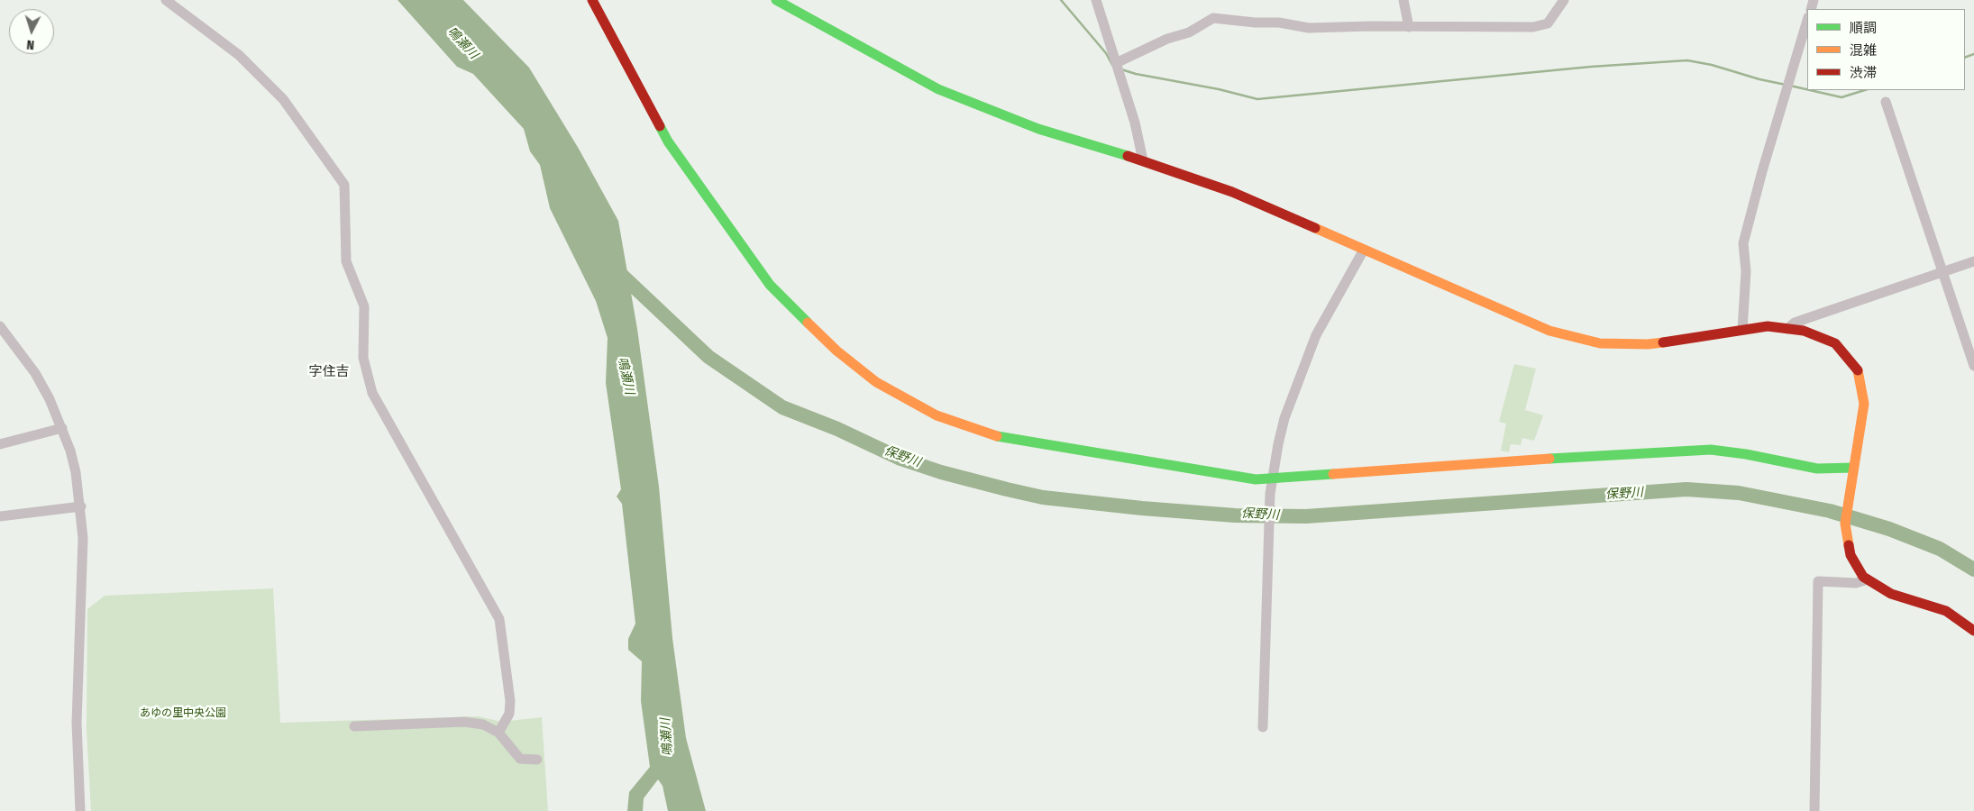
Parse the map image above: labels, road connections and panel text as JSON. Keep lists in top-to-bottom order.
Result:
{
  "districts": ["字住吉"],
  "water": ["鳴瀬川", "保野川"],
  "parks": ["あゆの里中央公園"],
  "legend": ["順調", "混雑", "渋滞"],
  "north": "bottom"
}
